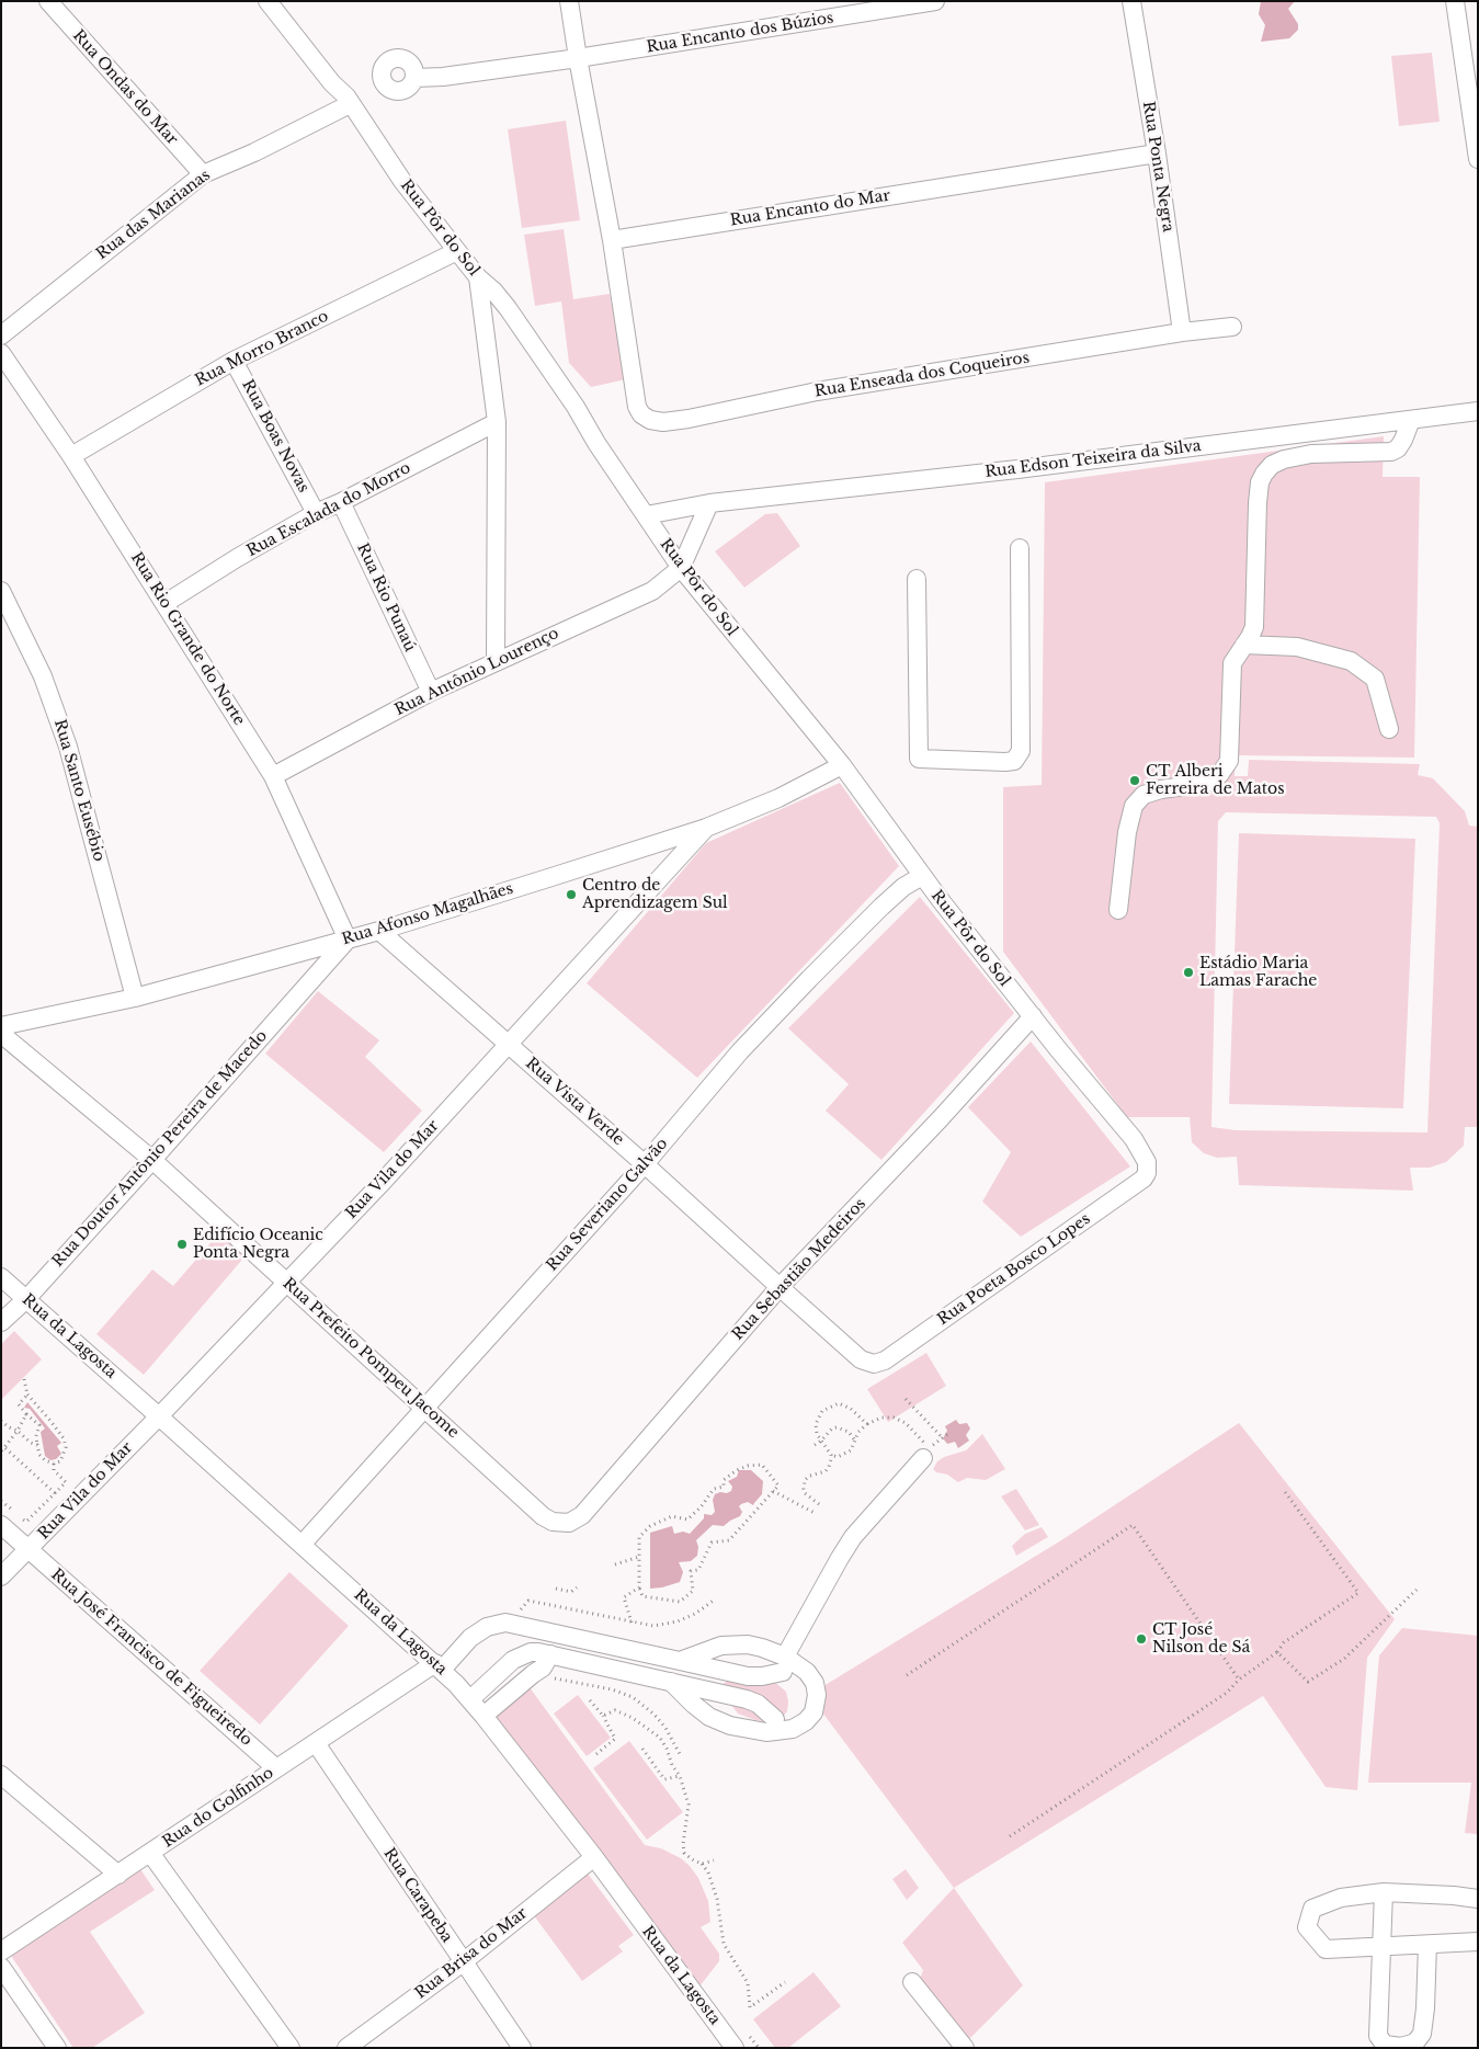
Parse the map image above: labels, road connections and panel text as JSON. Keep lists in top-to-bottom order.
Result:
{
  "streets": {
    "street": [
      "Rua Encanto dos Búzios",
      "Rua Ondas do Mar",
      "Rua Ponta Negra",
      "Rua Encanto do Mar",
      "Rua das Marianas",
      "Rua Pôr do Sol",
      "Rua Morro Branco",
      "Rua Enseada dos Coqueiros",
      "Rua Boas Novas",
      "Rua Edson Teixeira da Silva",
      "Rua Escalada do Morro",
      "Rua Rio Punaú",
      "Rua Rio Grande do Norte",
      "Rua Antônio Lourenço",
      "Rua Santo Eusébio",
      "Rua Afonso Magalhães",
      "Rua Vista Verde",
      "Rua Doutor Antônio Pereira de Macedo",
      "Rua Vila do Mar",
      "Rua Severiano Galvão",
      "Rua Sebastião Medeiros",
      "Rua Poeta Bosco Lopes",
      "Rua da Lagosta",
      "Rua Prefeito Pompeu Jacome",
      "Rua José Francisco de Figueiredo",
      "Rua do Golfinho",
      "Rua Carapeba",
      "Rua Brisa do Mar"
    ]
  },
  "crossings": [
    ["Rua Ondas do Mar", "Rua das Marianas"],
    ["Rua Ponta Negra", "Rua Encanto do Mar"],
    ["Rua Ponta Negra", "Rua Enseada dos Coqueiros"],
    ["Rua Encanto do Mar", "Rua Enseada dos Coqueiros"],
    ["Rua das Marianas", "Rua Pôr do Sol"],
    ["Rua Pôr do Sol", "Rua Morro Branco"],
    ["Rua Pôr do Sol", "Rua Edson Teixeira da Silva"],
    ["Rua Pôr do Sol", "Rua Antônio Lourenço"],
    ["Rua Pôr do Sol", "Rua Afonso Magalhães"],
    ["Rua Pôr do Sol", "Rua Severiano Galvão"],
    ["Rua Pôr do Sol", "Rua Sebastião Medeiros"],
    ["Rua Pôr do Sol", "Rua Poeta Bosco Lopes"],
    ["Rua Morro Branco", "Rua Boas Novas"],
    ["Rua Morro Branco", "Rua Rio Grande do Norte"],
    ["Rua Boas Novas", "Rua Escalada do Morro"],
    ["Rua Escalada do Morro", "Rua Rio Punaú"],
    ["Rua Escalada do Morro", "Rua Rio Grande do Norte"],
    ["Rua Rio Punaú", "Rua Antônio Lourenço"],
    ["Rua Rio Grande do Norte", "Rua Antônio Lourenço"],
    ["Rua Rio Grande do Norte", "Rua Afonso Magalhães"],
    ["Rua Rio Grande do Norte", "Rua Doutor Antônio Pereira de Macedo"],
    ["Rua Santo Eusébio", "Rua Afonso Magalhães"],
    ["Rua Afonso Magalhães", "Rua Vista Verde"],
    ["Rua Afonso Magalhães", "Rua Doutor Antônio Pereira de Macedo"],
    ["Rua Afonso Magalhães", "Rua Vila do Mar"],
    ["Rua Vista Verde", "Rua Vila do Mar"],
    ["Rua Vista Verde", "Rua Severiano Galvão"],
    ["Rua Vista Verde", "Rua Sebastião Medeiros"],
    ["Rua Vista Verde", "Rua Poeta Bosco Lopes"],
    ["Rua Doutor Antônio Pereira de Macedo", "Rua da Lagosta"],
    ["Rua Doutor Antônio Pereira de Macedo", "Rua Prefeito Pompeu Jacome"],
    ["Rua Vila do Mar", "Rua da Lagosta"],
    ["Rua Vila do Mar", "Rua Prefeito Pompeu Jacome"],
    ["Rua Vila do Mar", "Rua José Francisco de Figueiredo"],
    ["Rua Severiano Galvão", "Rua da Lagosta"],
    ["Rua Severiano Galvão", "Rua Prefeito Pompeu Jacome"],
    ["Rua Sebastião Medeiros", "Rua Prefeito Pompeu Jacome"],
    ["Rua da Lagosta", "Rua do Golfinho"],
    ["Rua da Lagosta", "Rua Brisa do Mar"],
    ["Rua José Francisco de Figueiredo", "Rua do Golfinho"],
    ["Rua do Golfinho", "Rua Carapeba"],
    ["Rua Carapeba", "Rua Brisa do Mar"]
  ],
  "places": [
    "CT Alberi Ferreira de Matos",
    "Centro de Aprendizagem Sul",
    "Estádio Maria Lamas Farache",
    "Edifício Oceanic Ponta Negra",
    "CT José Nilson de Sá"
  ]
}
